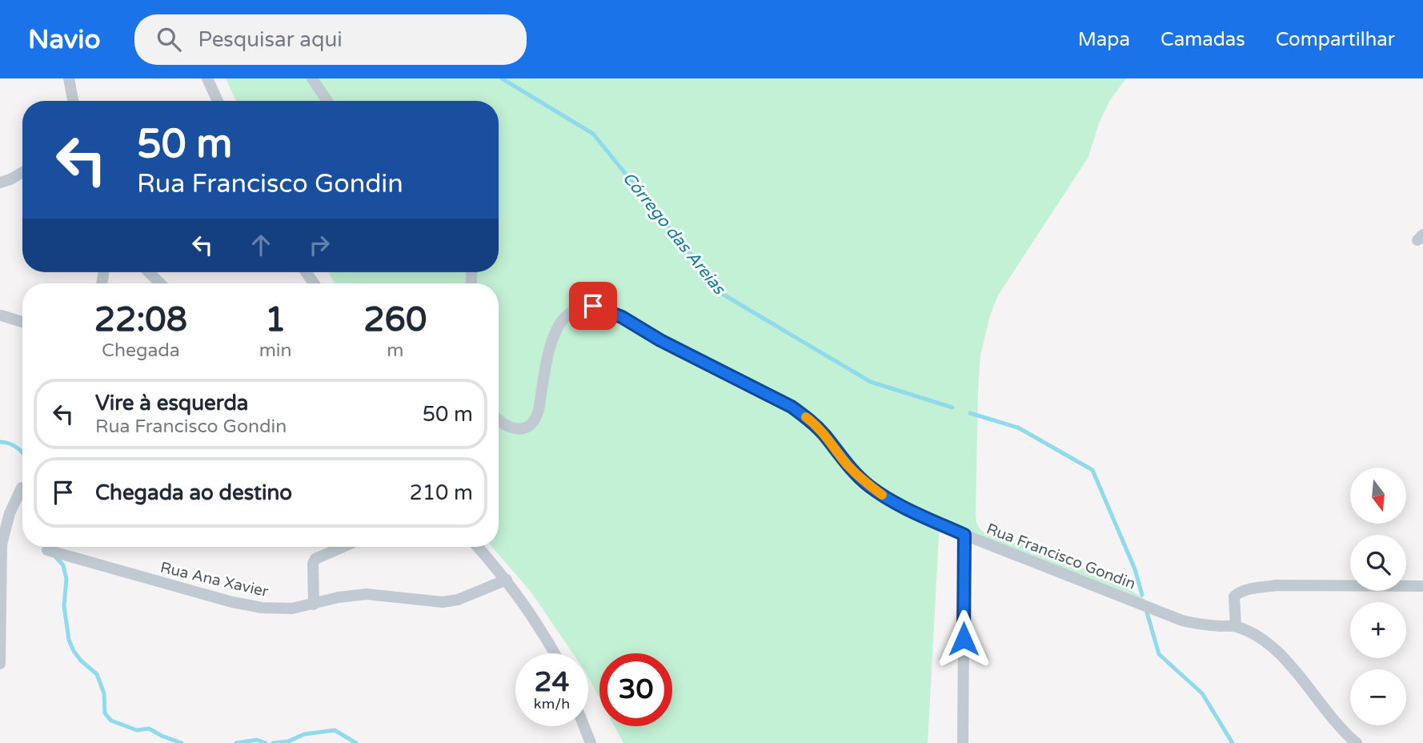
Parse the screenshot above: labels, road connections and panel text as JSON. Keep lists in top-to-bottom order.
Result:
{
  "streets": {
    "street": ["Rua Francisco Gondin", "Rua Ana Xavier"]
  },
  "water": ["Córrego das Areias"],
  "north": "bottom",
  "page": {
    "header": "Navio",
    "search": "Pesquisar aqui",
    "nav": ["Mapa", "Camadas", "Compartilhar"],
    "turn": ["50 m", "Rua Francisco Gondin"],
    "eta": [
      "22:08",
      "Chegada",
      "1",
      "min",
      "260",
      "m"
    ],
    "list": [
      {
        "name": "Vire à esquerda",
        "note": "Rua Francisco Gondin",
        "value": "50 m"
      },
      {
        "name": "Chegada ao destino",
        "value": "210 m"
      }
    ],
    "map_buttons": ["+", "−"],
    "speed": "24 km/h",
    "limit": "30"
  }
}
